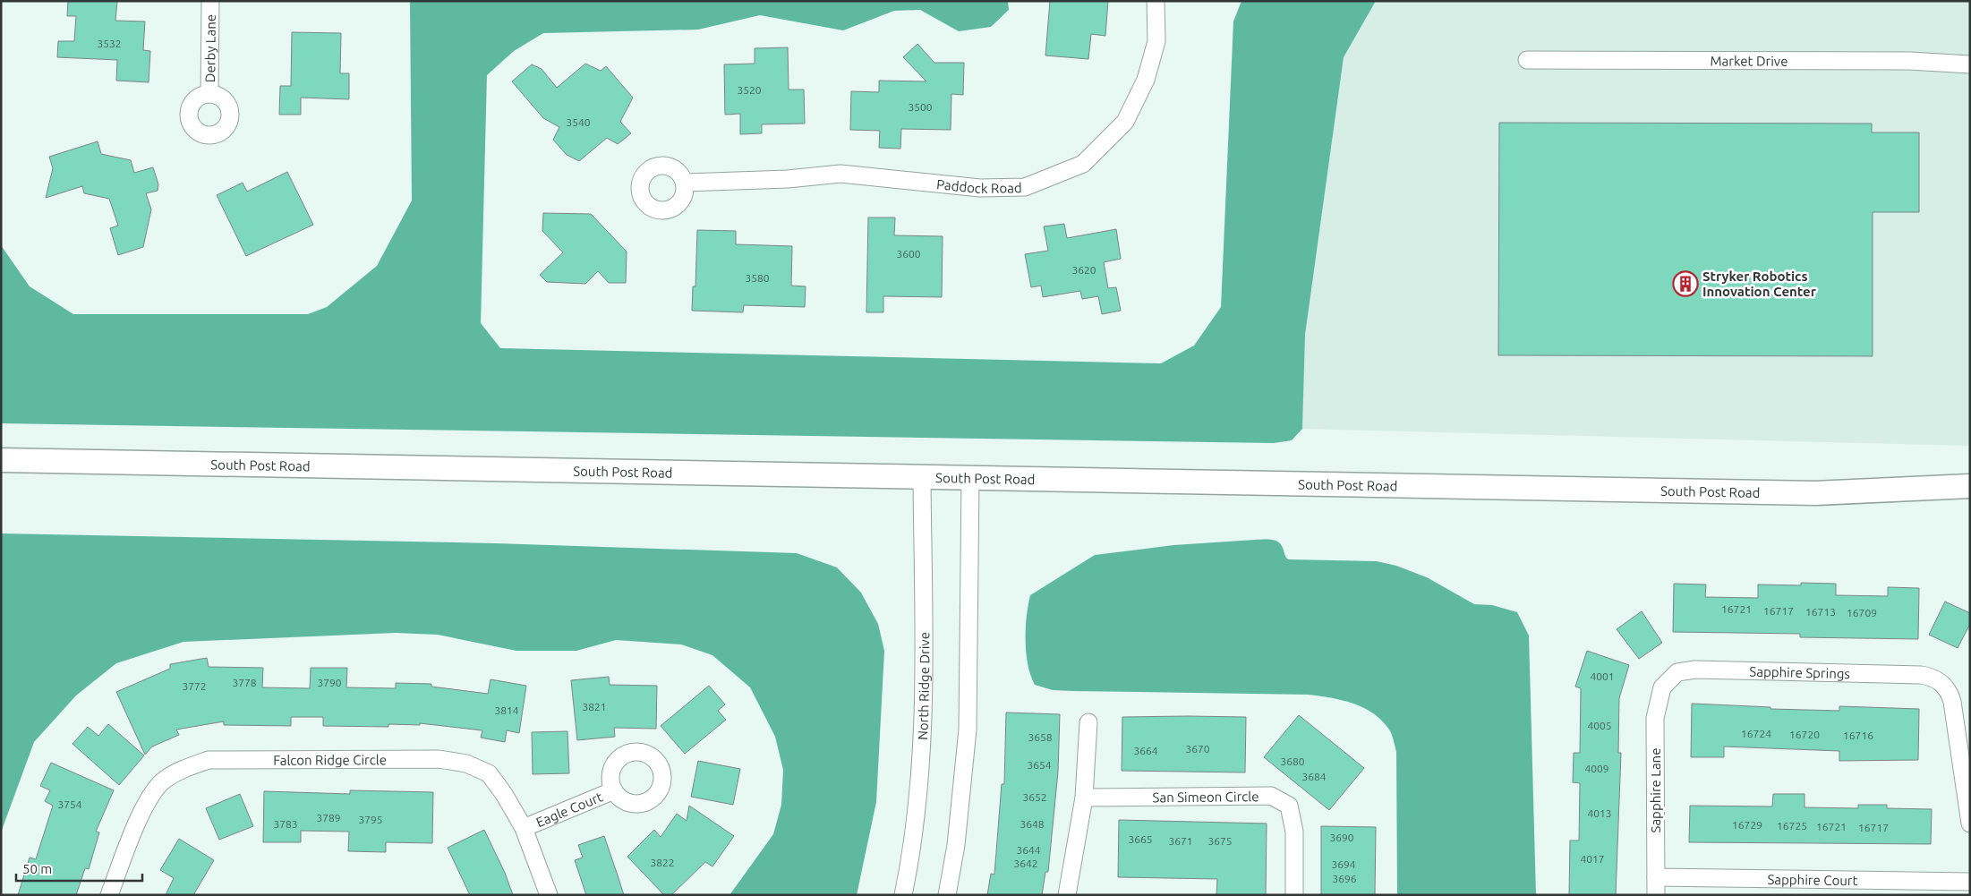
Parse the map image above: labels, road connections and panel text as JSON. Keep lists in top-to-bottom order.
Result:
{
  "streets": {
    "street": [
      "Derby Lane",
      "Market Drive",
      "Paddock Road",
      "South Post Road",
      "Sapphire Springs",
      "North Ridge Drive",
      "Falcon Ridge Circle",
      "Sapphire Lane",
      "San Simeon Circle",
      "Eagle Court",
      "Sapphire Court"
    ]
  },
  "crossings": [
    ["South Post Road", "North Ridge Drive"],
    ["Sapphire Springs", "Sapphire Lane"],
    ["Falcon Ridge Circle", "Eagle Court"],
    ["Sapphire Lane", "Sapphire Court"]
  ],
  "places": {
    "building": ["Stryker Robotics Innovation Center"]
  },
  "house_numbers": [
    "3532",
    "3520",
    "3500",
    "3540",
    "3600",
    "3620",
    "3580",
    "16721",
    "16717",
    "16713",
    "16709",
    "4001",
    "3778",
    "3790",
    "3772",
    "3821",
    "3814",
    "4005",
    "16724",
    "16720",
    "16716",
    "3658",
    "3670",
    "3664",
    "3680",
    "3654",
    "4009",
    "3684",
    "3652",
    "3754",
    "4013",
    "3789",
    "3795",
    "3783",
    "3648",
    "16729",
    "16725",
    "16721",
    "16717",
    "3690",
    "3665",
    "3671",
    "3675",
    "3644",
    "4017",
    "3822",
    "3642",
    "3694",
    "3696"
  ],
  "scale_bar": "50 m"
}
